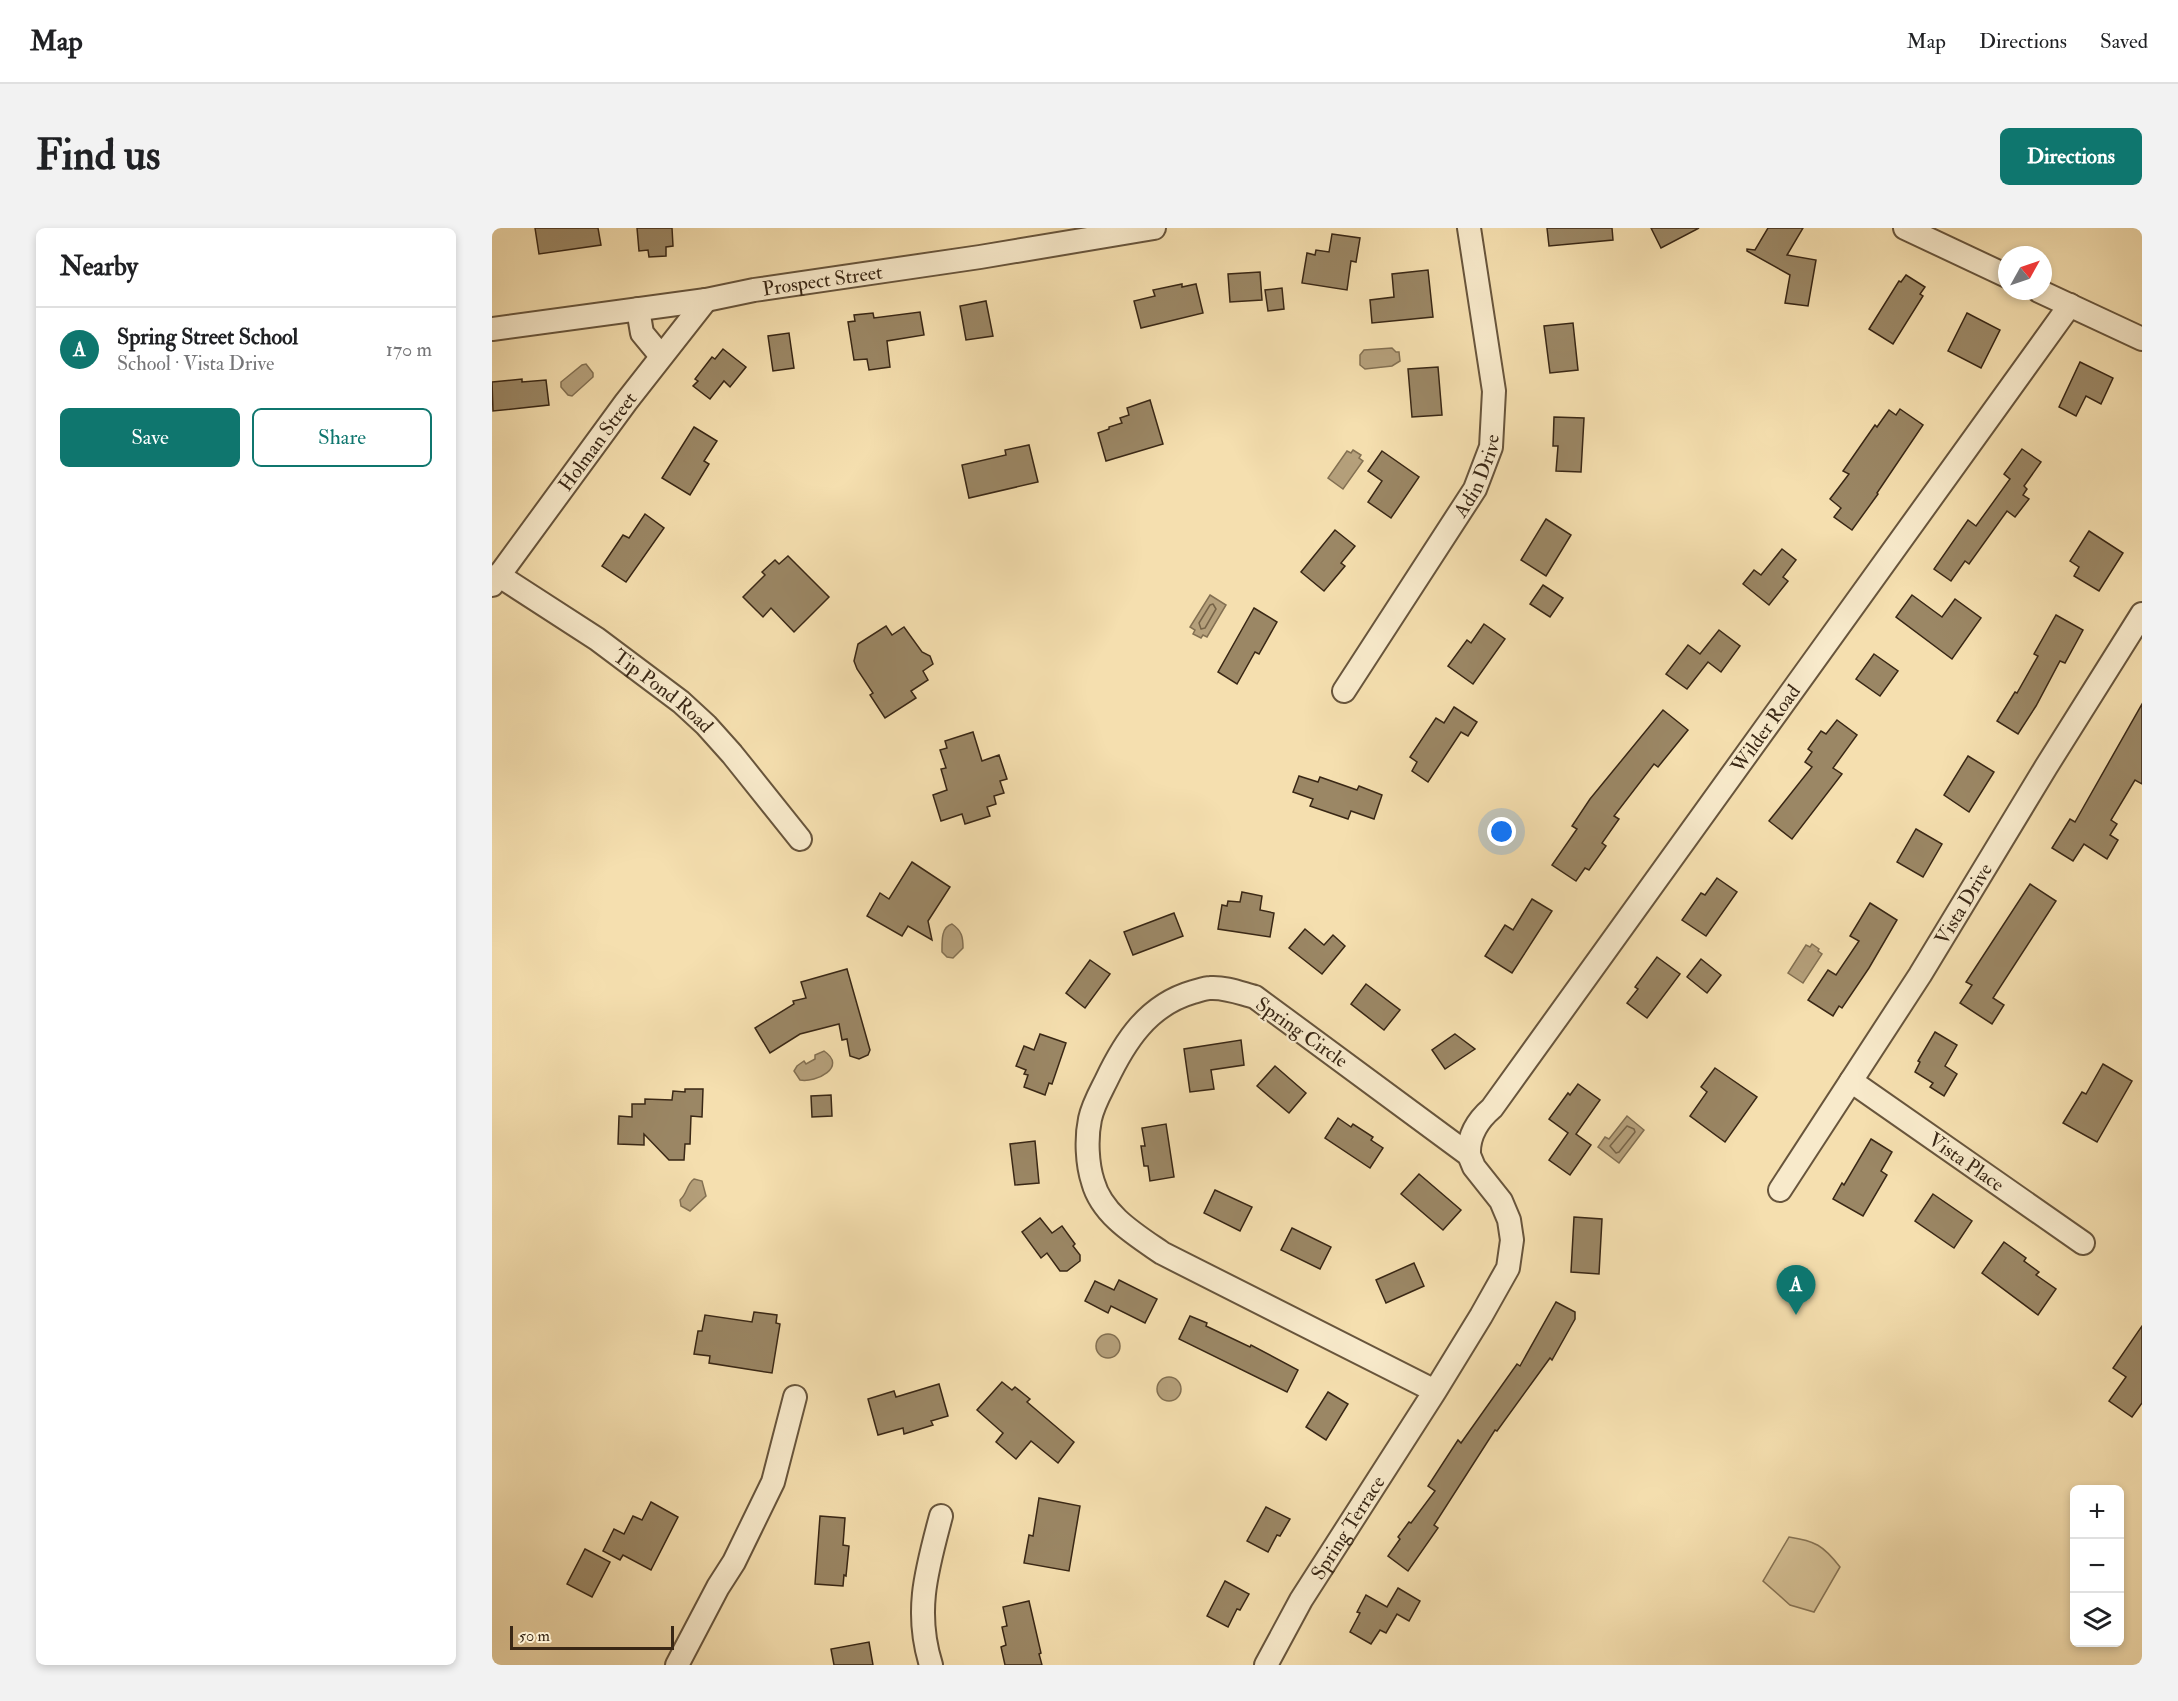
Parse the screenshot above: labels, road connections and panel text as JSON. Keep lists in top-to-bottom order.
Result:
{
  "streets": {
    "street": [
      "Prospect Street",
      "Holman Street",
      "Adin Drive",
      "Tip Pond Road",
      "Wilder Road",
      "Vista Drive",
      "Spring Circle",
      "Vista Place",
      "Spring Terrace"
    ]
  },
  "crossings": [
    ["Prospect Street", "Holman Street"],
    ["Holman Street", "Tip Pond Road"],
    ["Wilder Road", "Spring Circle"],
    ["Vista Drive", "Vista Place"],
    ["Spring Circle", "Spring Terrace"]
  ],
  "scale_bar": "50 m",
  "north": "top right",
  "page": {
    "header": "Map",
    "nav": ["Map", "Directions", "Saved"],
    "buttons": [
      "Directions",
      ["Save", "Share"]
    ],
    "title": "Find us",
    "heading": "Nearby",
    "list": [
      {
        "mark": "A",
        "name": "Spring Street School",
        "note": "School · Vista Drive",
        "value": "170 m"
      }
    ],
    "pins": "A",
    "map_buttons": ["+", "−"],
    "scale": "50 m"
  }
}
